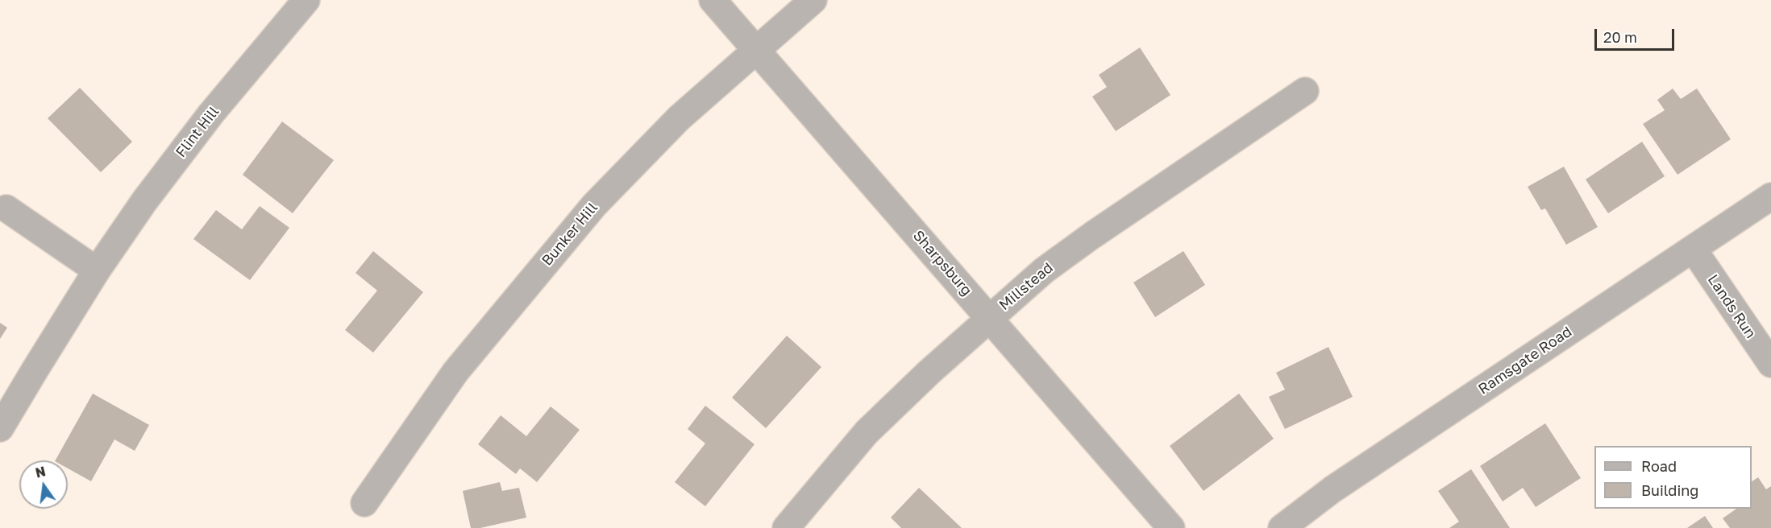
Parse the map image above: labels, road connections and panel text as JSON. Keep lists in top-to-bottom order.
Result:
{
  "streets": {
    "street": [
      "Flint Hill",
      "Bunker Hill",
      "Sharpsburg",
      "Millstead",
      "Lands Run",
      "Ramsgate Road"
    ]
  },
  "crossings": [
    ["Bunker Hill", "Sharpsburg"],
    ["Sharpsburg", "Millstead"],
    ["Lands Run", "Ramsgate Road"]
  ],
  "legend": ["Road", "Building"],
  "scale_bar": "20 m",
  "north": "top"
}
